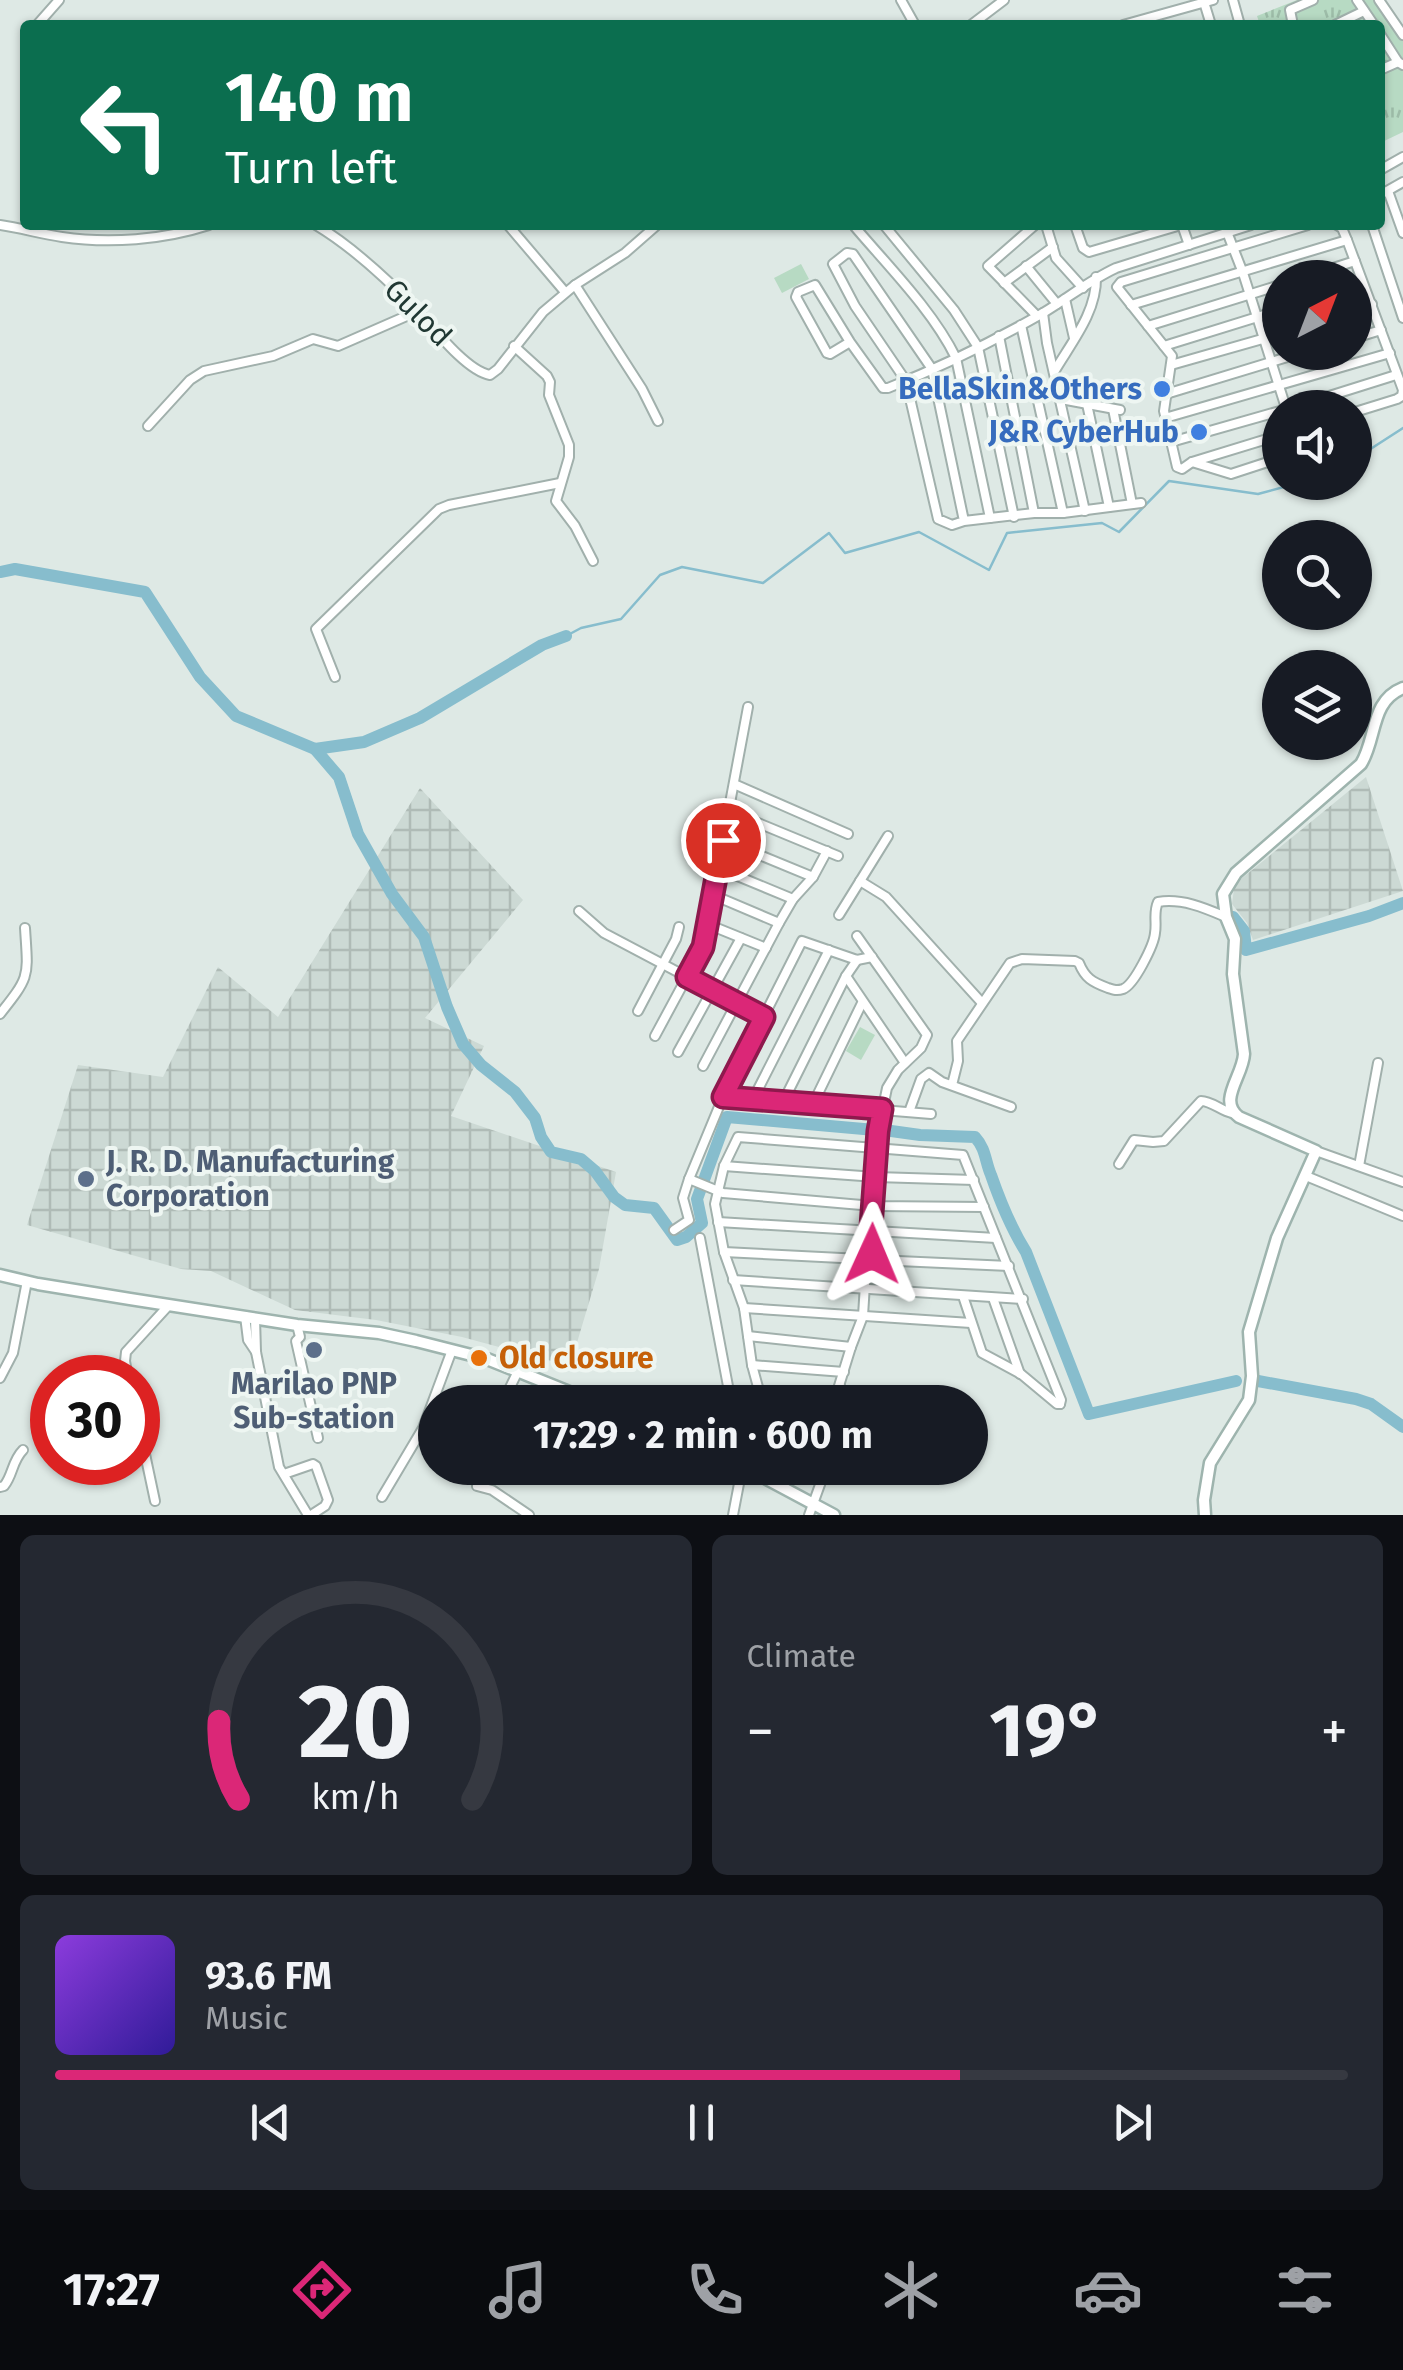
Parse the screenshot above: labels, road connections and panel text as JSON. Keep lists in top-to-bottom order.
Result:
{
  "streets": {
    "street": ["Gulod"]
  },
  "places": [
    "BellaSkin&Others",
    "J&R CyberHub",
    "J. R. D. Manufacturing Corporation",
    "Marilao PNP Sub-station",
    "Old closure"
  ],
  "north": "top right",
  "page": {
    "turn": ["140 m", "Turn left"],
    "limit": "30",
    "trip": "17:29 · 2 min · 600 m",
    "tile": "Climate",
    "heat": ["−", "19°", "+"],
    "song": ["93.6 FM", "Music"],
    "tabs": "17:27",
    "gauge": ["20", "km/h"]
  }
}
